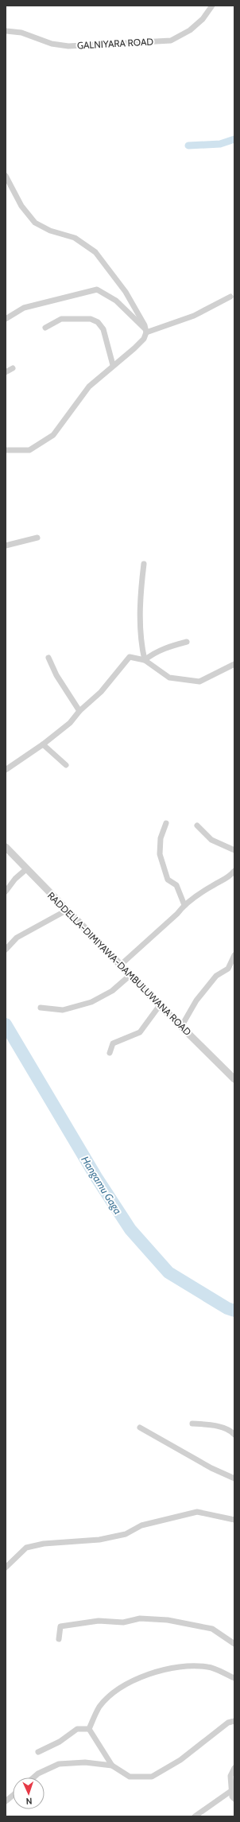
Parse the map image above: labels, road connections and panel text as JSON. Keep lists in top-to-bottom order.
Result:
{
  "streets": {
    "street": ["GALNIYARA ROAD", "RADDELLA-DIMIYAWA-DAMBULUWANA ROAD"]
  },
  "water": ["Hangamu Gaga"],
  "north": "bottom"
}
